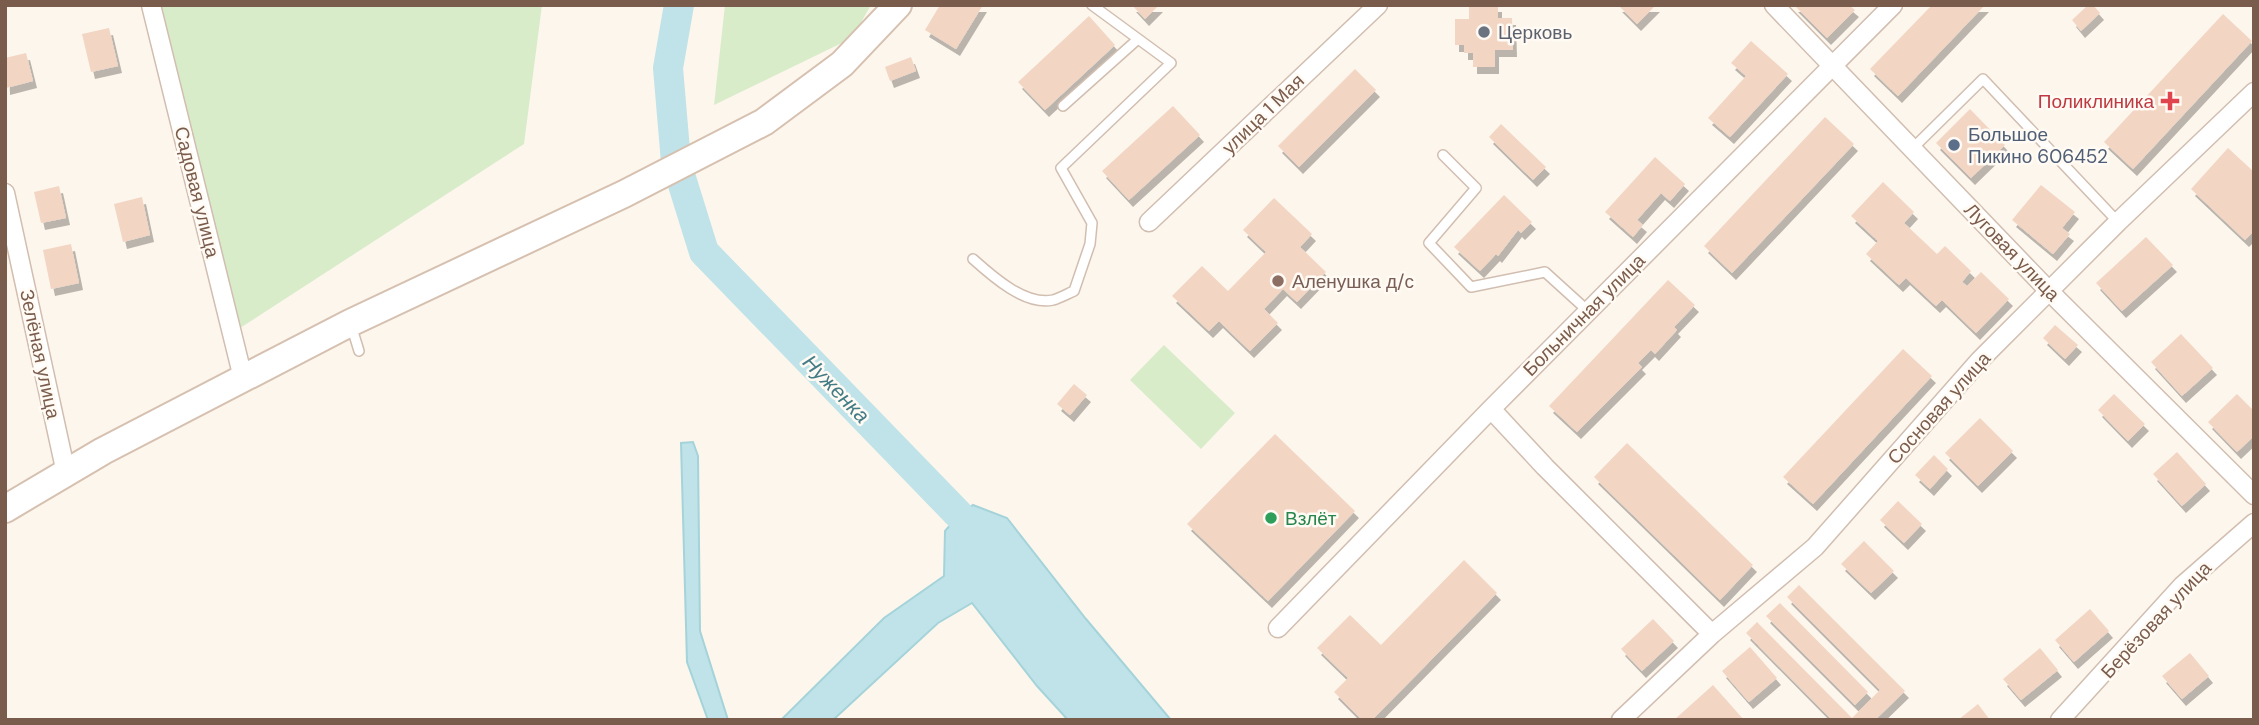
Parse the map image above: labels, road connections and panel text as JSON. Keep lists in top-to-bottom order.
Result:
{
  "streets": {
    "street": [
      "улица 1 Мая",
      "Садовая улица",
      "Луговая улица",
      "Больничная улица",
      "Зелёная улица",
      "Сосновая улица",
      "Берёзовая улица"
    ]
  },
  "crossings": [
    ["Луговая улица", "Больничная улица"],
    ["Луговая улица", "Сосновая улица"]
  ],
  "water": ["Нуженка"],
  "places": {
    "other": [
      "Церковь",
      "Большое Пикино 606452",
      "Аленушка д/с",
      "Взлёт"
    ],
    "health": ["Поликлиника"]
  }
}
